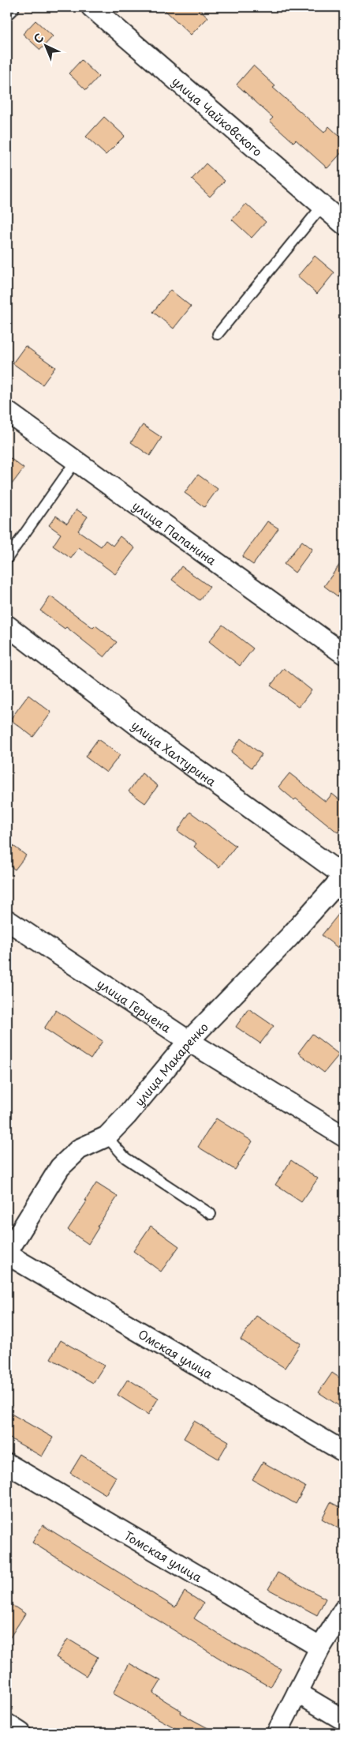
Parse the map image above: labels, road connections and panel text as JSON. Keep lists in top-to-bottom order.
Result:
{
  "streets": {
    "street": [
      "улица Чайковского",
      "улица Папанина",
      "улица Халтурина",
      "улица Герцена",
      "улица Макаренко",
      "Омская улица",
      "Томская улица"
    ]
  },
  "crossings": [
    ["улица Халтурина", "улица Макаренко"],
    ["улица Герцена", "улица Макаренко"],
    ["улица Макаренко", "Омская улица"]
  ],
  "north": "top left"
}
